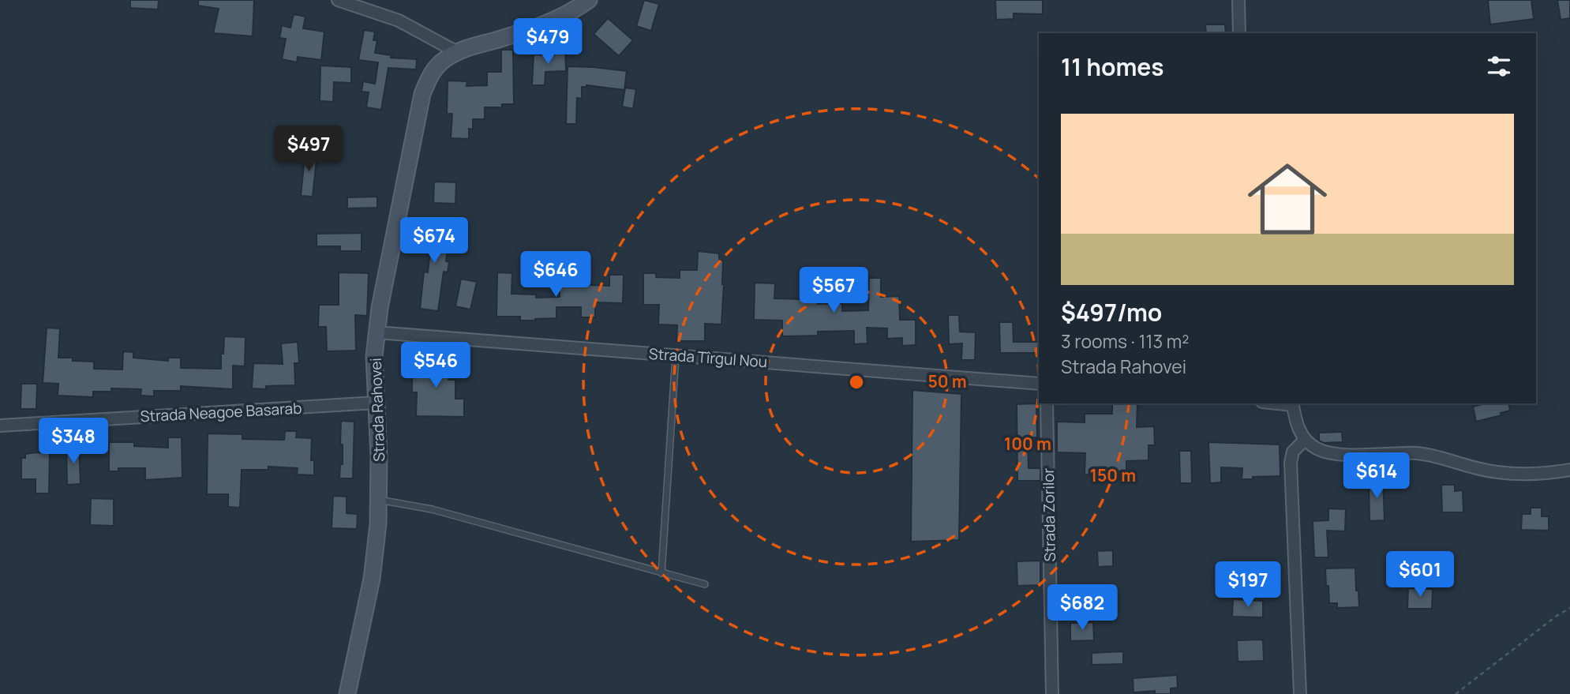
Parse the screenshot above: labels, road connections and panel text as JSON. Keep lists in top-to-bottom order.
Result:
{
  "streets": {
    "main road": ["Strada Rahovei"],
    "street": ["Strada Tîrgul Nou", "Strada Neagoe Basarab", "Strada Zorilor"]
  },
  "crossings": [
    ["Strada Tîrgul Nou", "Strada Rahovei"],
    ["Strada Rahovei", "Strada Neagoe Basarab"]
  ],
  "page": {
    "price": [
      "$479",
      "$497",
      "$674",
      "$646",
      "$567",
      "$546",
      "$348",
      "$614",
      "$601",
      "$197",
      "$682"
    ],
    "heading": "11 homes",
    "list": [
      {
        "name": "$497/mo",
        "note": "3 rooms · 113 m² · Strada Rahovei"
      }
    ]
  },
  "rings": ["50 m", "100 m", "150 m"]
}
